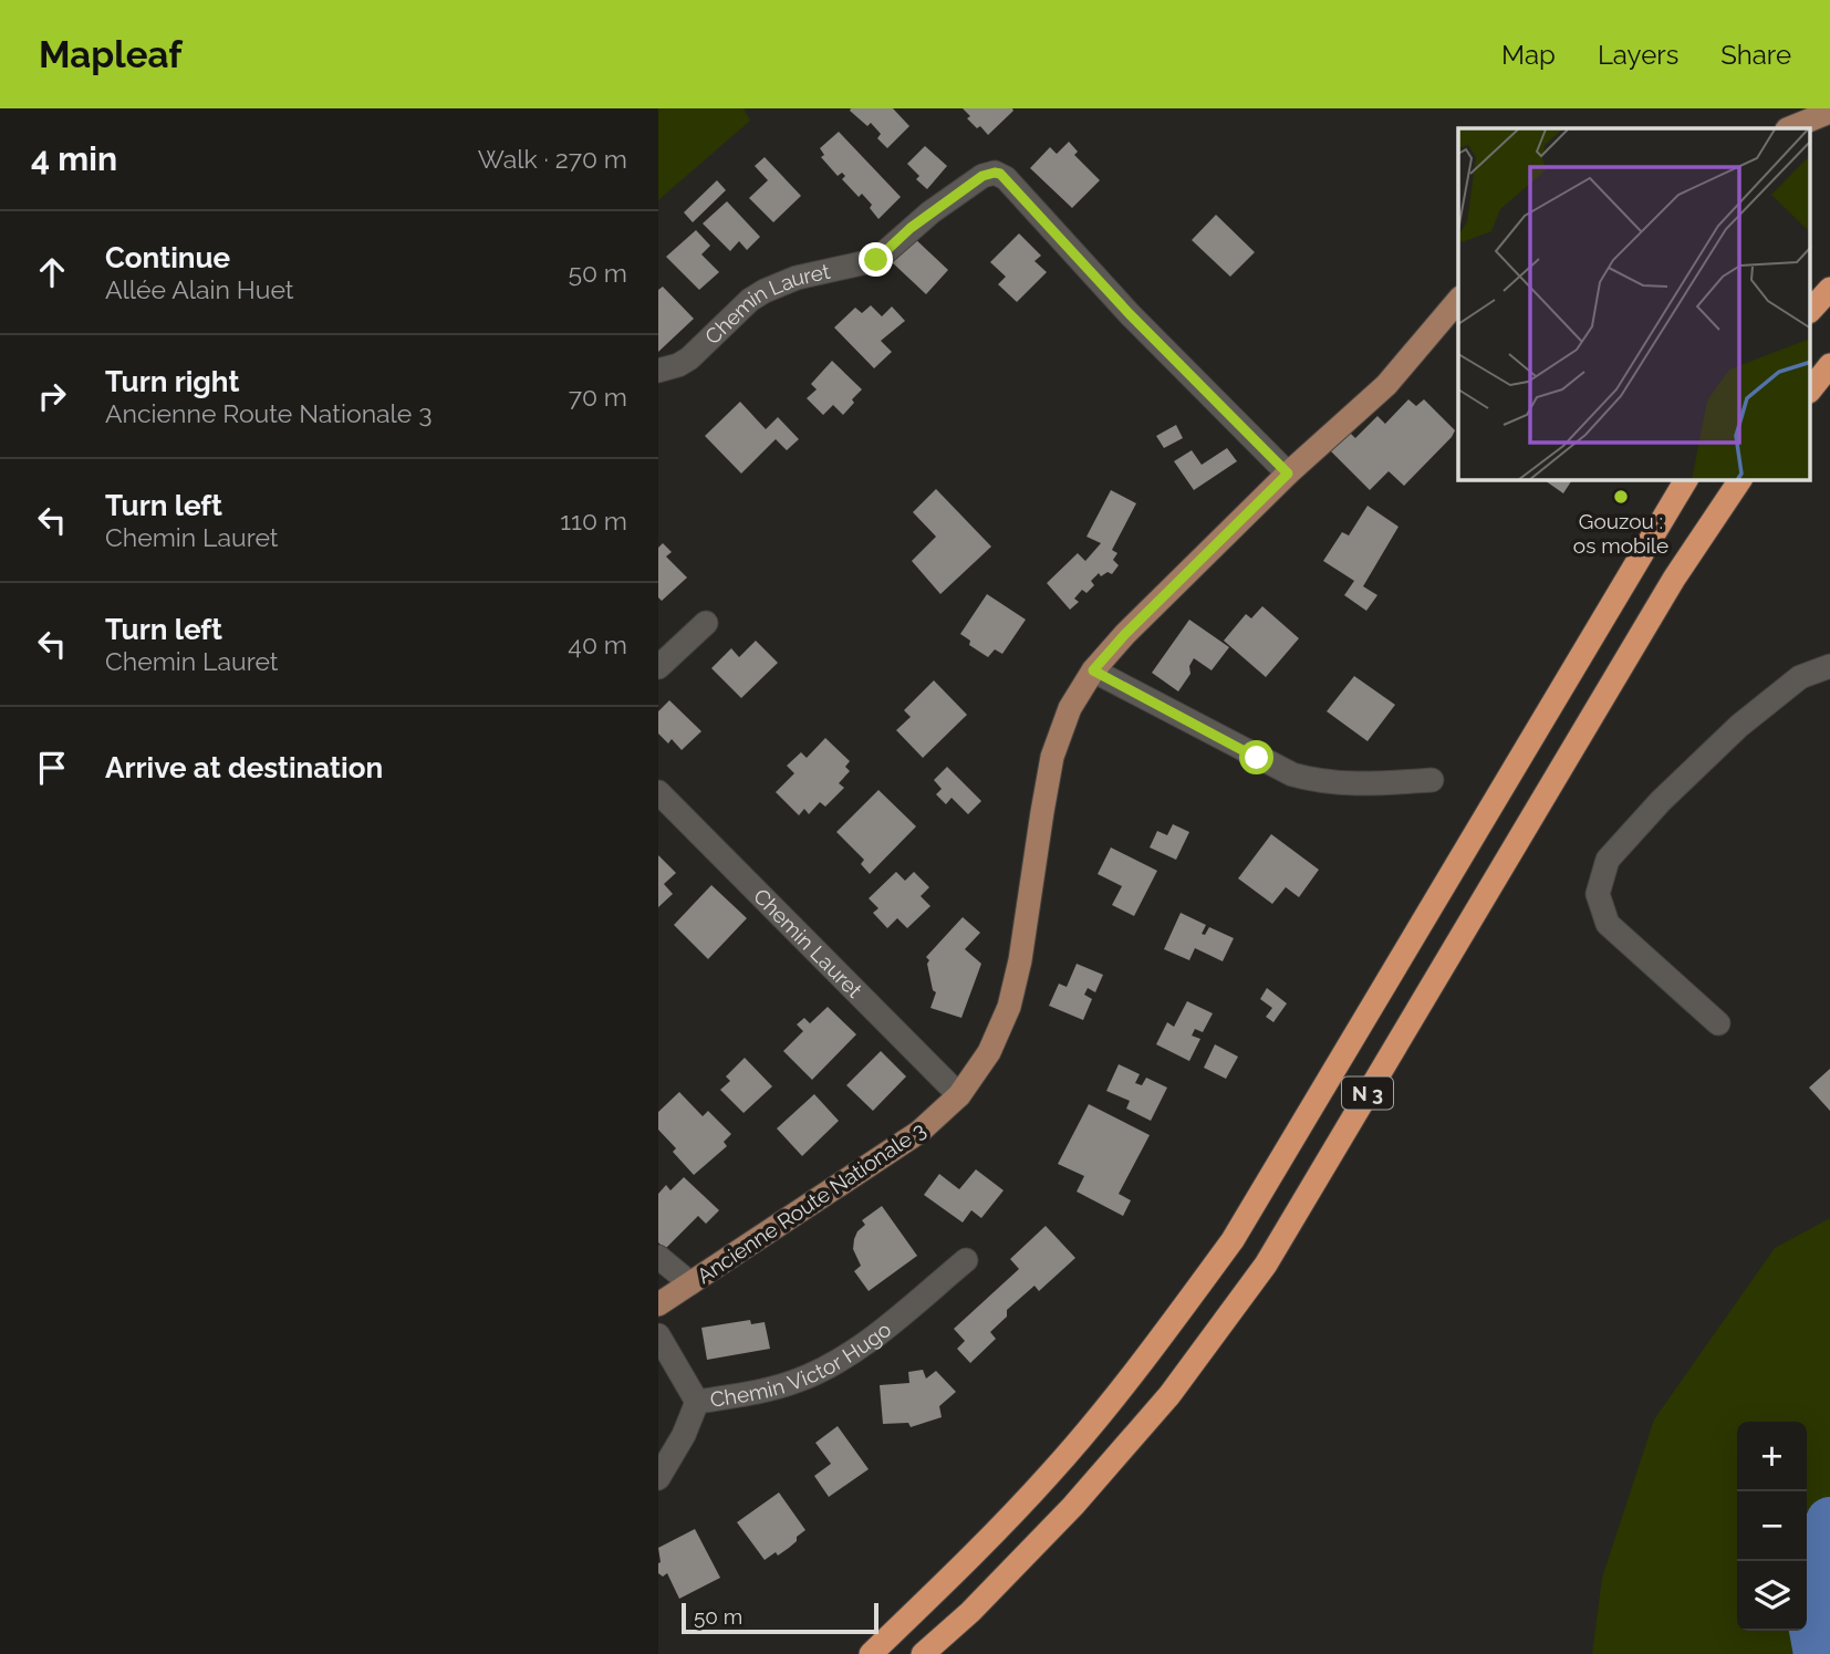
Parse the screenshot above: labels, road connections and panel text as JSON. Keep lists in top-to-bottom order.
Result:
{
  "streets": {
    "highway": ["N 3"],
    "main road": ["Ancienne Route Nationale 3"],
    "street": ["Chemin Lauret", "Chemin Victor Hugo"]
  },
  "crossings": [
    ["Chemin Lauret", "Ancienne Route Nationale 3"]
  ],
  "places": ["Gouzou : os mobile"],
  "scale_bar": "50 m",
  "page": {
    "header": "Mapleaf",
    "nav": ["Map", "Layers", "Share"],
    "heading": ["4 min", "Walk · 270 m"],
    "list": [
      ["Continue", "Allée Alain Huet", "50 m"],
      ["Turn right", "Ancienne Route Nationale 3", "70 m"],
      ["Turn left", "Chemin Lauret", "110 m"],
      ["Turn left", "Chemin Lauret", "40 m"],
      "Arrive at destination"
    ],
    "map_buttons": ["+", "−"],
    "scale": "50 m"
  }
}
